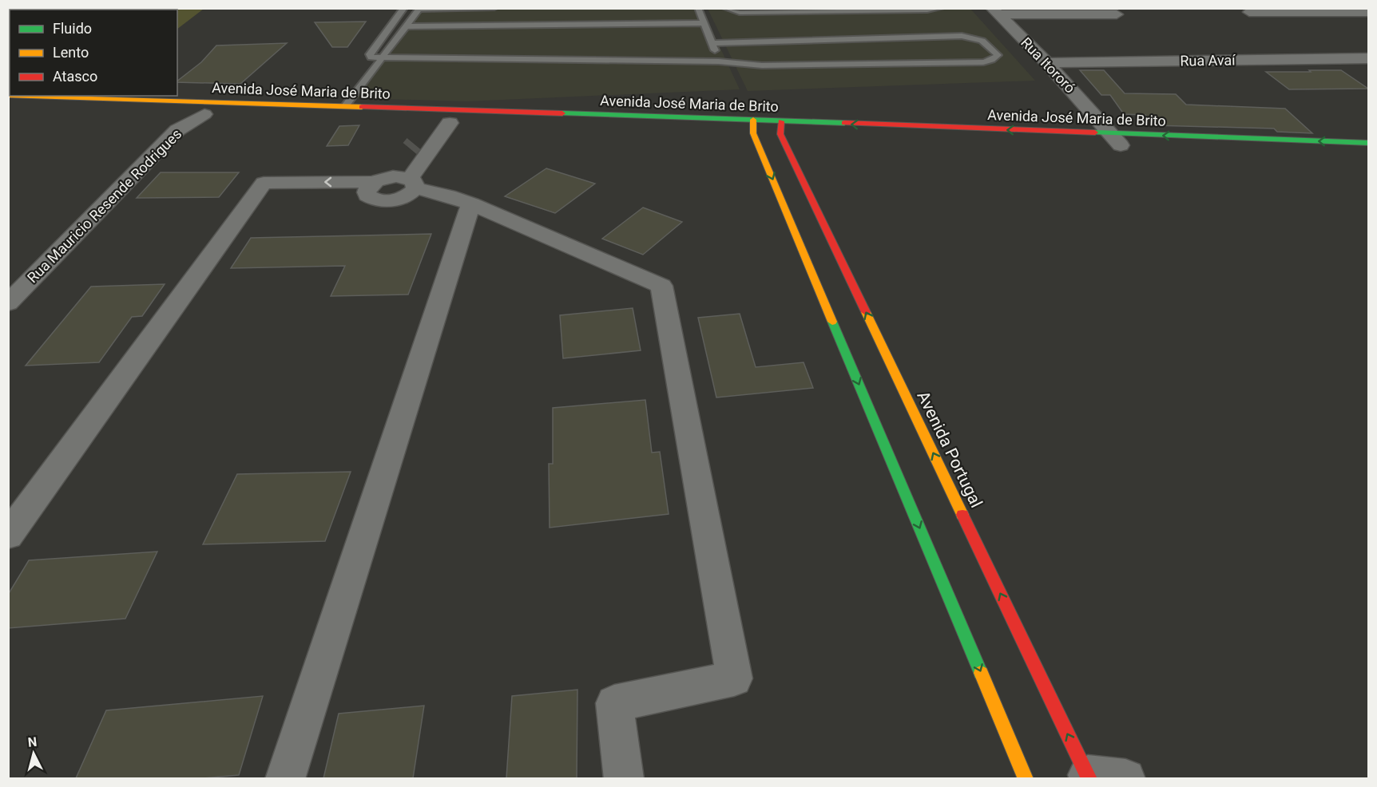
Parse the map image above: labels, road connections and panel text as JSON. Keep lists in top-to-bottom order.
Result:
{
  "streets": {
    "main road": ["Avenida José Maria de Brito", "Avenida Portugal"],
    "street": ["Rua Avaí", "Rua Itororó", "Rua Mauricio Resende Rodrigues"]
  },
  "crossings": [
    ["Rua Avaí", "Rua Itororó"],
    ["Rua Itororó", "Avenida José Maria de Brito"]
  ],
  "one_way": ["Avenida José Maria de Brito"],
  "legend": ["Fluido", "Lento", "Atasco"],
  "north": "top"
}
